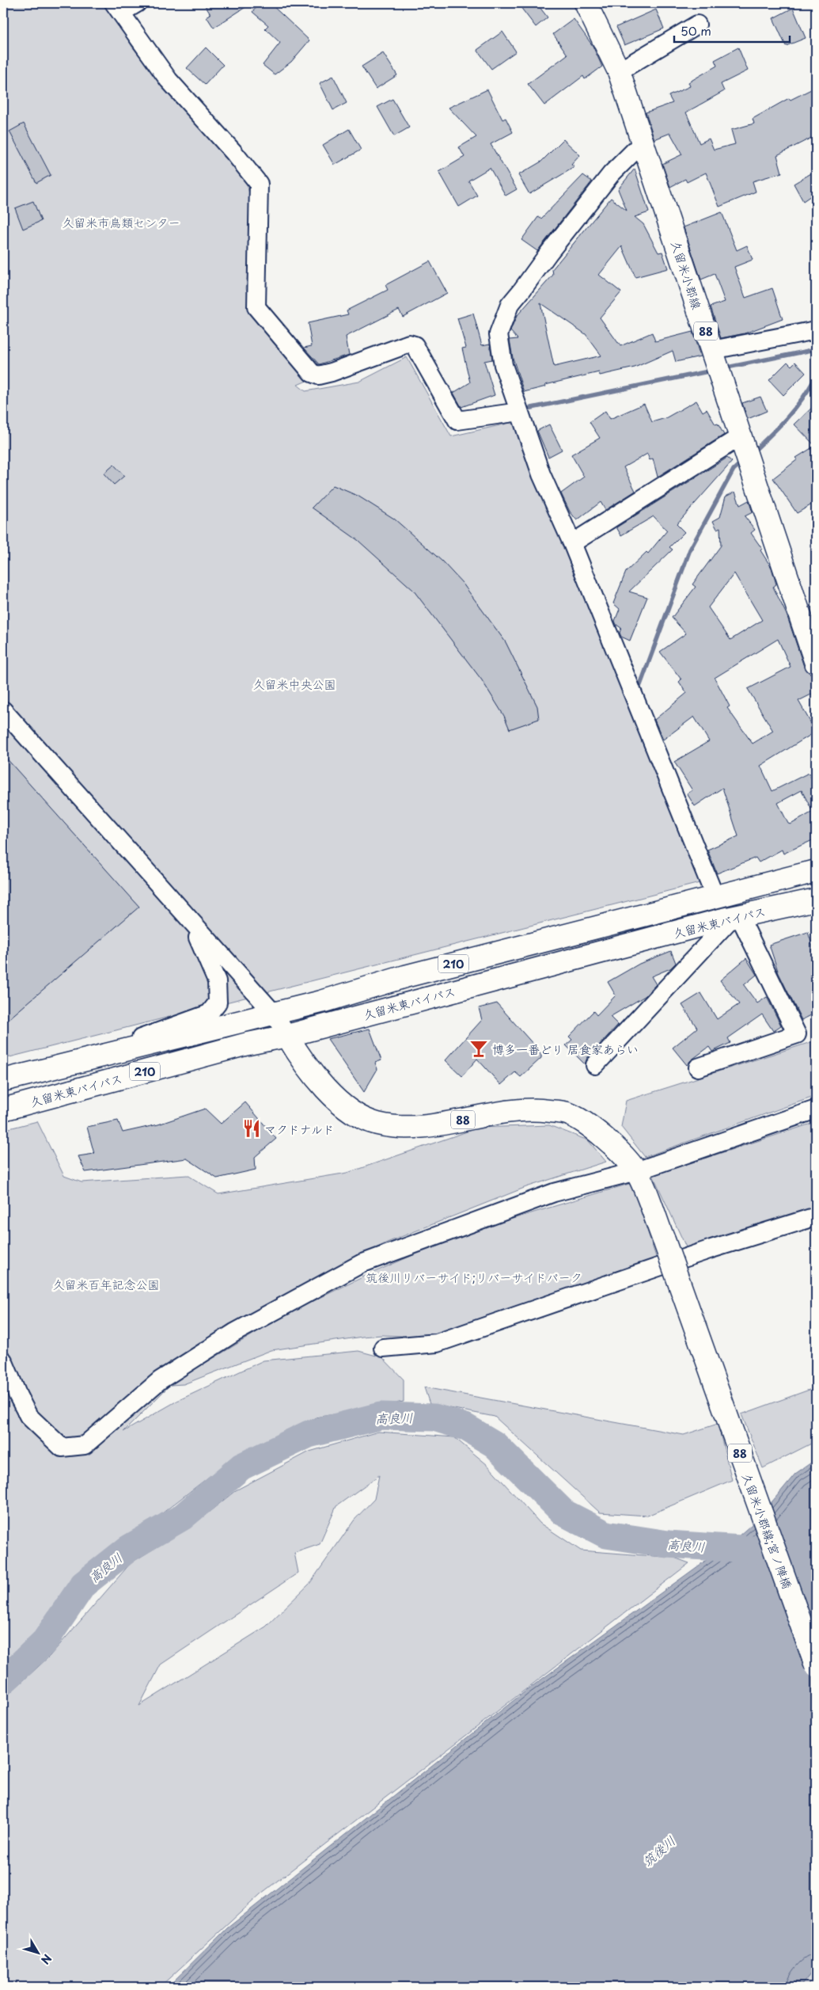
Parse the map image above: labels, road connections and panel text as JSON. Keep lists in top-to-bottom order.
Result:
{
  "streets": {
    "main road": [
      "久留米小郡線",
      "88",
      "久留米東バイパス",
      "210",
      "久留米小郡線;宮ノ陣橋"
    ]
  },
  "crossings": [
    ["88", "久留米東バイパス"],
    ["88", "久留米小郡線;宮ノ陣橋"]
  ],
  "water": ["高良川", "筑後川"],
  "parks": [
    "久留米市鳥類センター",
    "久留米中央公園",
    "筑後川リバーサイド;リバーサイドパーク",
    "久留米百年記念公園"
  ],
  "places": {
    "bar": ["博多一番どり 居食家あらい"],
    "restaurant": ["マクドナルド"]
  },
  "scale_bar": "50 m",
  "north": "bottom right"
}
